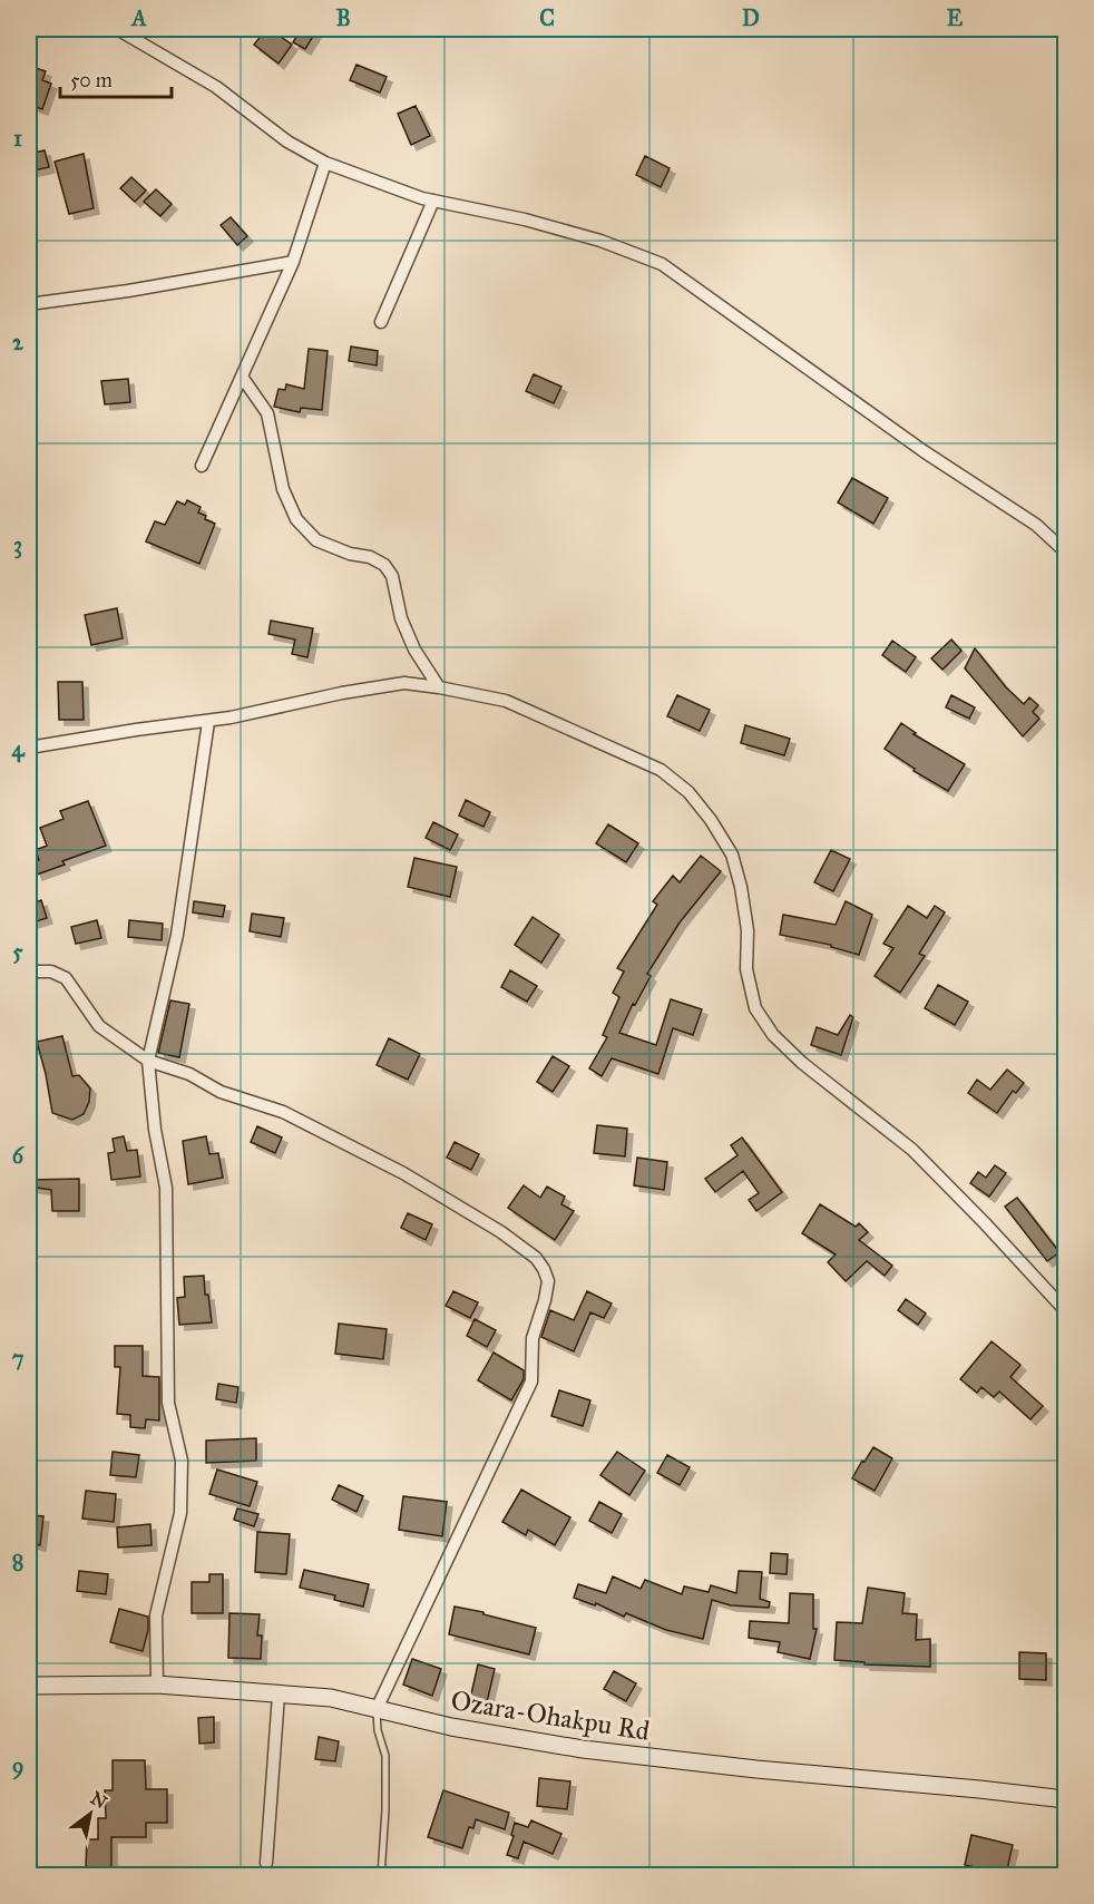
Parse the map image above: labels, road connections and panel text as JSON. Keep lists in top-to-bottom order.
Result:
{
  "streets": {
    "main road": ["Ozara-Ohakpu Rd"]
  },
  "scale_bar": "50 m",
  "north": "top right",
  "grid": {
    "columns": [
      "A",
      "B",
      "C",
      "D",
      "E"
    ],
    "rows": [
      "1",
      "2",
      "3",
      "4",
      "5",
      "6",
      "7",
      "8",
      "9"
    ]
  }
}
